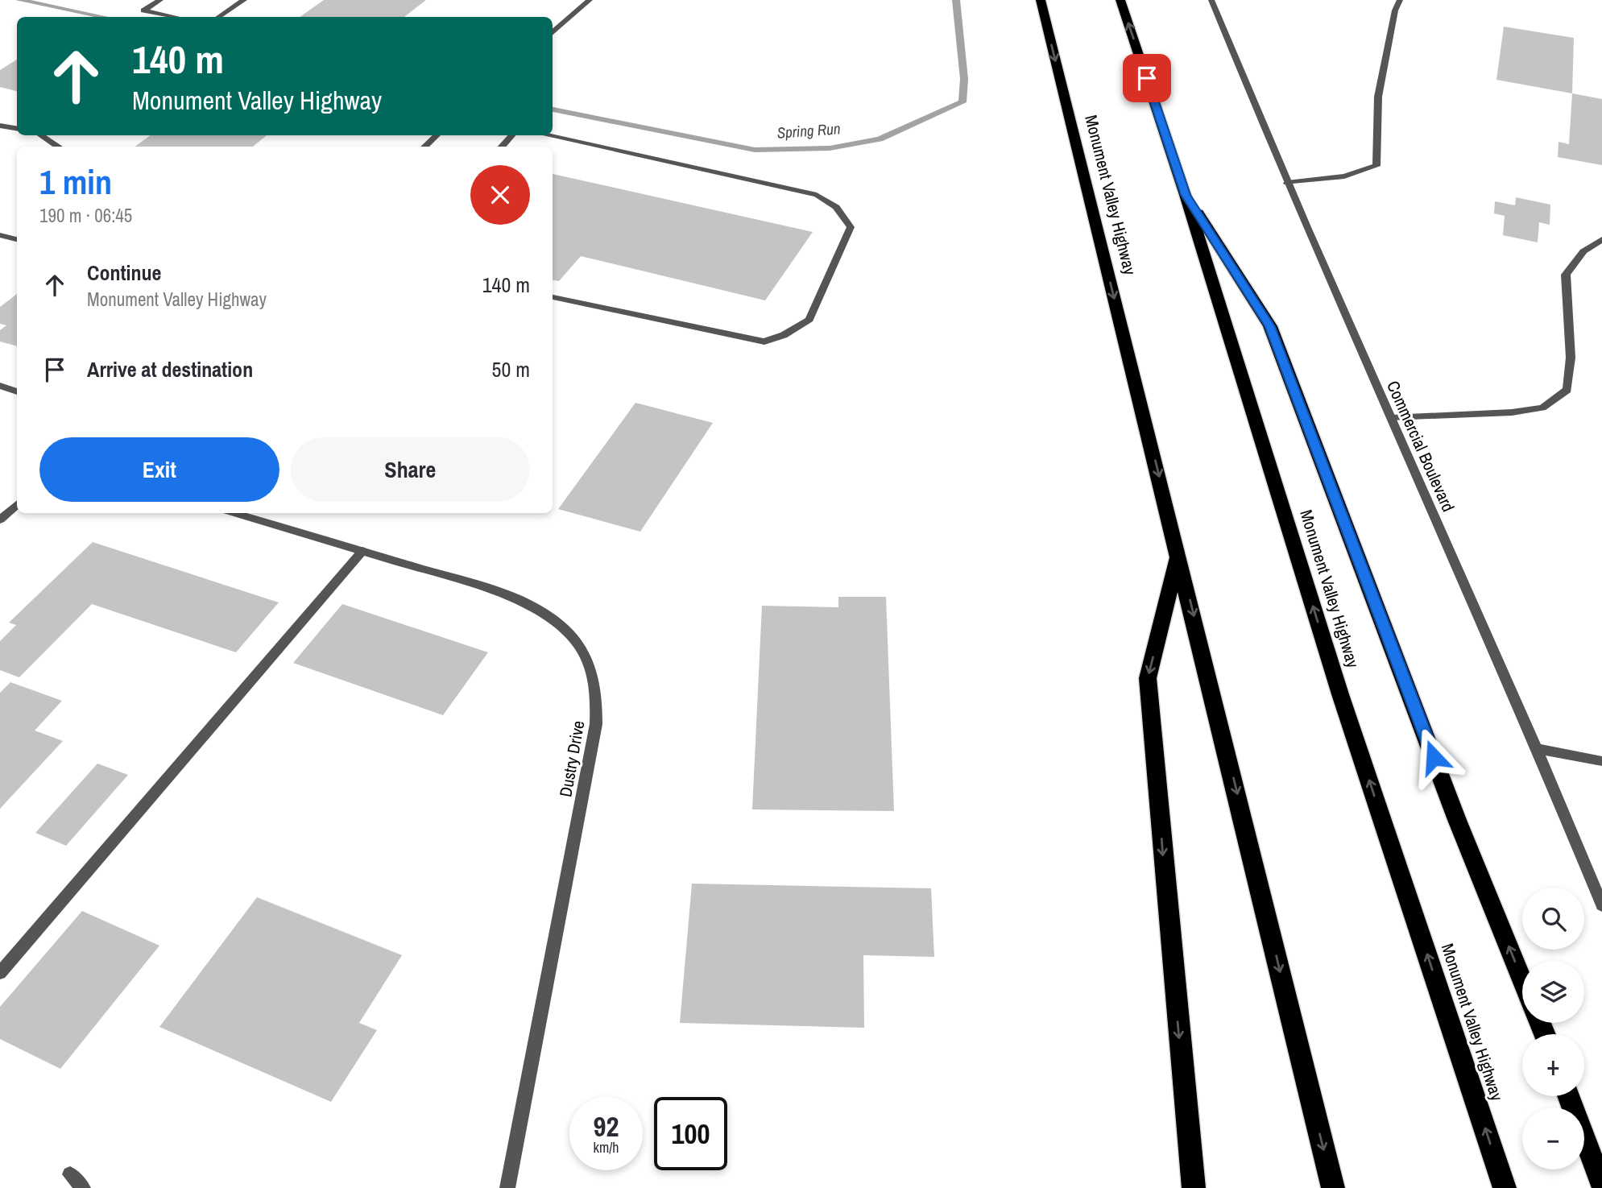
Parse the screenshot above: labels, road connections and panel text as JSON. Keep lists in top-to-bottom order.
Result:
{
  "streets": {
    "highway": ["Monument Valley Highway"],
    "street": ["Commercial Boulevard", "Dustry Drive"]
  },
  "water": ["Spring Run"],
  "page": {
    "turn": ["140 m", "Monument Valley Highway"],
    "heading": ["1 min", "190 m · 06:45"],
    "list": [
      {
        "name": "Continue",
        "note": "Monument Valley Highway",
        "value": "140 m"
      },
      {
        "name": "Arrive at destination",
        "value": "50 m"
      }
    ],
    "buttons": ["Exit", "Share"],
    "map_buttons": ["+", "−"],
    "speed": "92 km/h",
    "limit": "100"
  }
}
